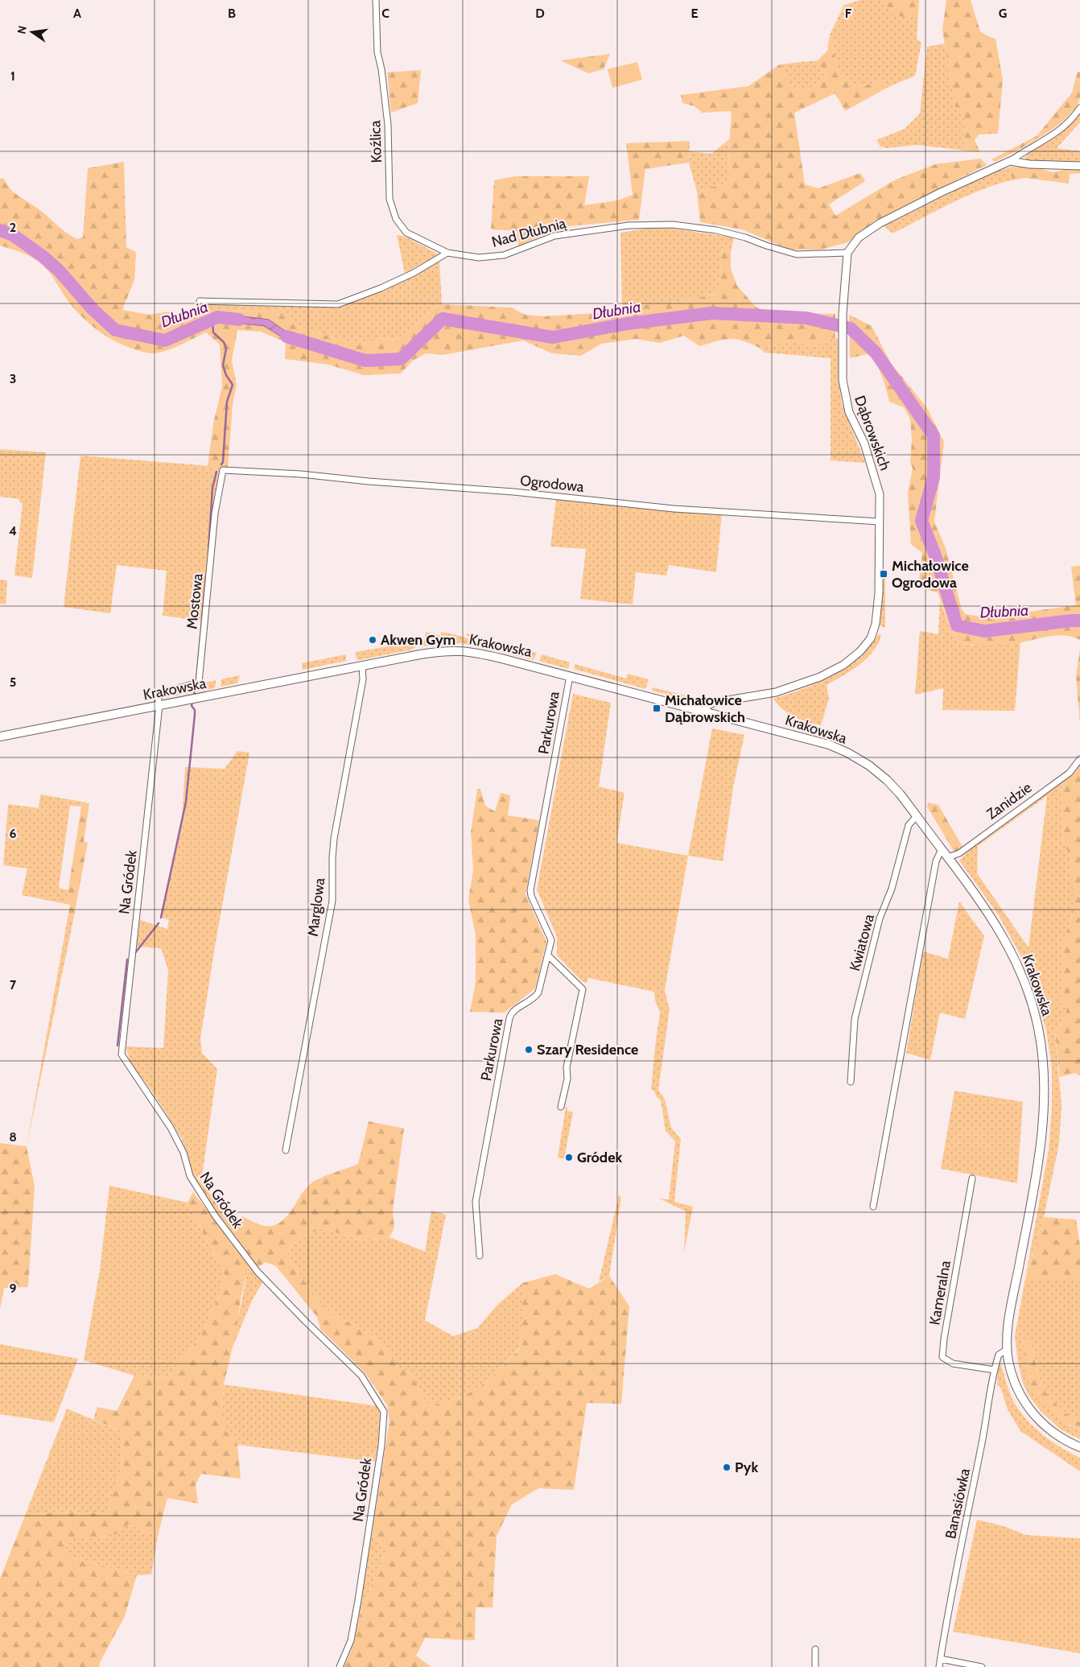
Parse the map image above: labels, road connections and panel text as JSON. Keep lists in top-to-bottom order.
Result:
{
  "streets": {
    "main road": ["Krakowska"],
    "street": [
      "Koźlica",
      "Nad Dłubnią",
      "Dąbrowskich",
      "Ogrodowa",
      "Mostowa",
      "Parkurowa",
      "Zanidzie",
      "Na Gródek",
      "Marglowa",
      "Kwiatowa",
      "Kameralna",
      "Banasiówka"
    ]
  },
  "crossings": [
    ["Koźlica", "Nad Dłubnią"],
    ["Nad Dłubnią", "Dąbrowskich"],
    ["Dąbrowskich", "Ogrodowa"],
    ["Dąbrowskich", "Krakowska"],
    ["Ogrodowa", "Mostowa"],
    ["Mostowa", "Krakowska"],
    ["Mostowa", "Na Gródek"],
    ["Krakowska", "Parkurowa"],
    ["Krakowska", "Zanidzie"],
    ["Krakowska", "Na Gródek"],
    ["Krakowska", "Marglowa"],
    ["Krakowska", "Kwiatowa"],
    ["Krakowska", "Banasiówka"],
    ["Kameralna", "Banasiówka"]
  ],
  "water": ["Dłubnia"],
  "places": {
    "transit": ["Michałowice Ogrodowa", "Michałowice Dąbrowskich"],
    "other": [
      "Akwen Gym",
      "Szary Residence",
      "Gródek",
      "Pyk"
    ]
  },
  "north": "left",
  "grid": {
    "columns": [
      "A",
      "B",
      "C",
      "D",
      "E",
      "F",
      "G"
    ],
    "rows": [
      "1",
      "2",
      "3",
      "4",
      "5",
      "6",
      "7",
      "8",
      "9"
    ]
  }
}
